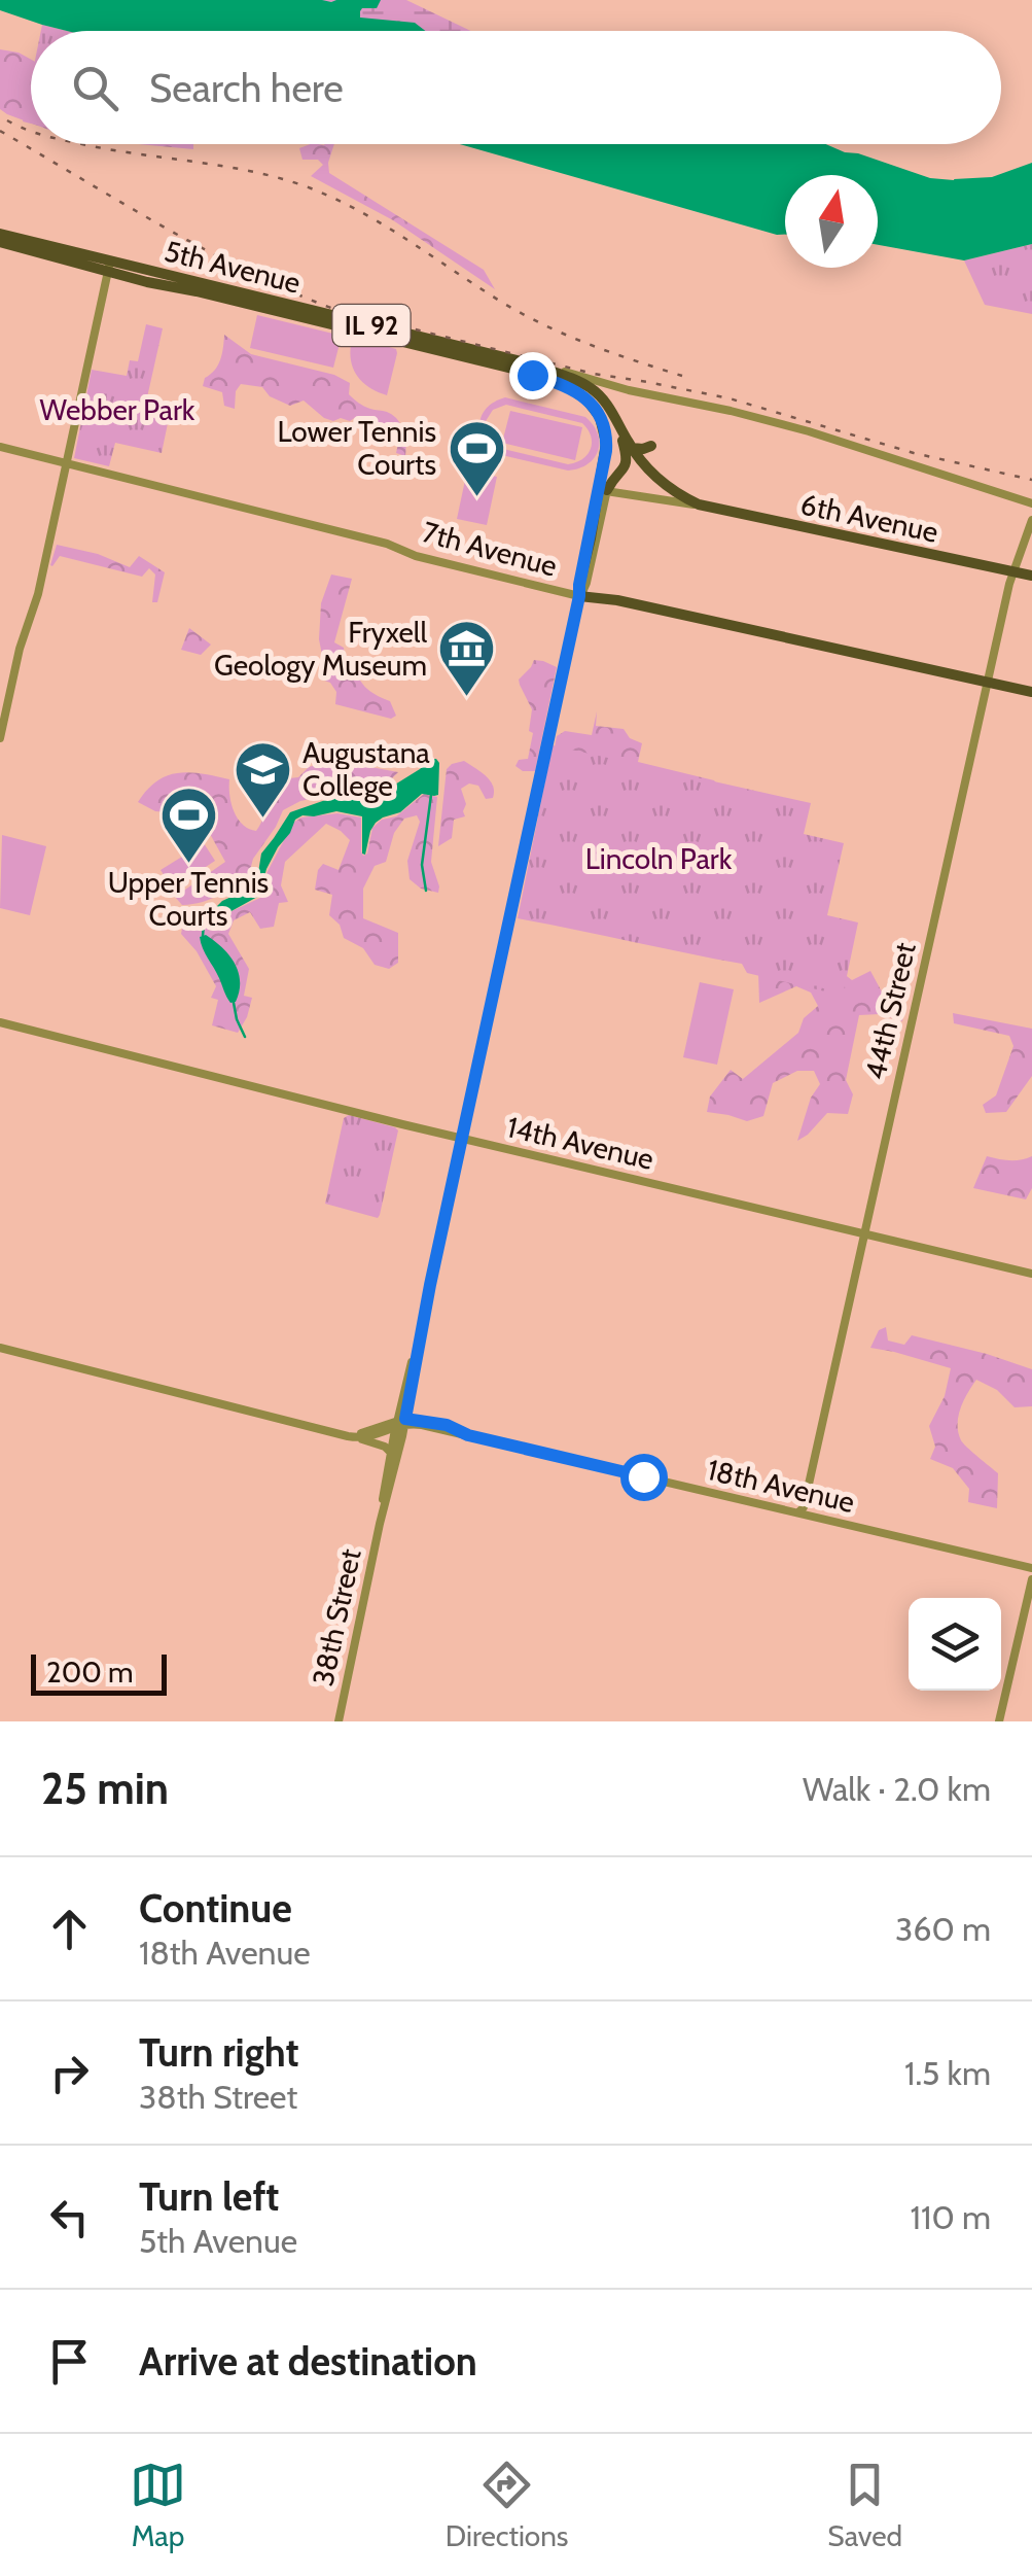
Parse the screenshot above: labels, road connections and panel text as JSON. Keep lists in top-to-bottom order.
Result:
{
  "streets": {
    "main road": [
      "5th Avenue",
      "IL 92",
      "6th Avenue",
      "7th Avenue",
      "38th Street"
    ],
    "street": ["44th Street", "14th Avenue", "18th Avenue"]
  },
  "crossings": [
    ["5th Avenue", "6th Avenue"],
    ["5th Avenue", "38th Street"],
    ["6th Avenue", "44th Street"],
    ["6th Avenue", "38th Street"],
    ["7th Avenue", "44th Street"],
    ["7th Avenue", "38th Street"],
    ["44th Street", "14th Avenue"],
    ["44th Street", "18th Avenue"],
    ["14th Avenue", "38th Street"],
    ["18th Avenue", "38th Street"]
  ],
  "parks": ["Webber Park", "Lincoln Park"],
  "places": {
    "sports": ["Lower Tennis Courts", "Upper Tennis Courts"],
    "museum": ["Fryxell Geology Museum"],
    "school or university": ["Augustana College"]
  },
  "scale_bar": "200 m",
  "north": "top",
  "page": {
    "search": "Search here",
    "scale": "200 m",
    "heading": ["25 min", "Walk · 2.0 km"],
    "list": [
      ["Continue", "18th Avenue", "360 m"],
      ["Turn right", "38th Street", "1.5 km"],
      ["Turn left", "5th Avenue", "110 m"],
      "Arrive at destination"
    ],
    "nav": ["Map", "Directions", "Saved"]
  }
}
